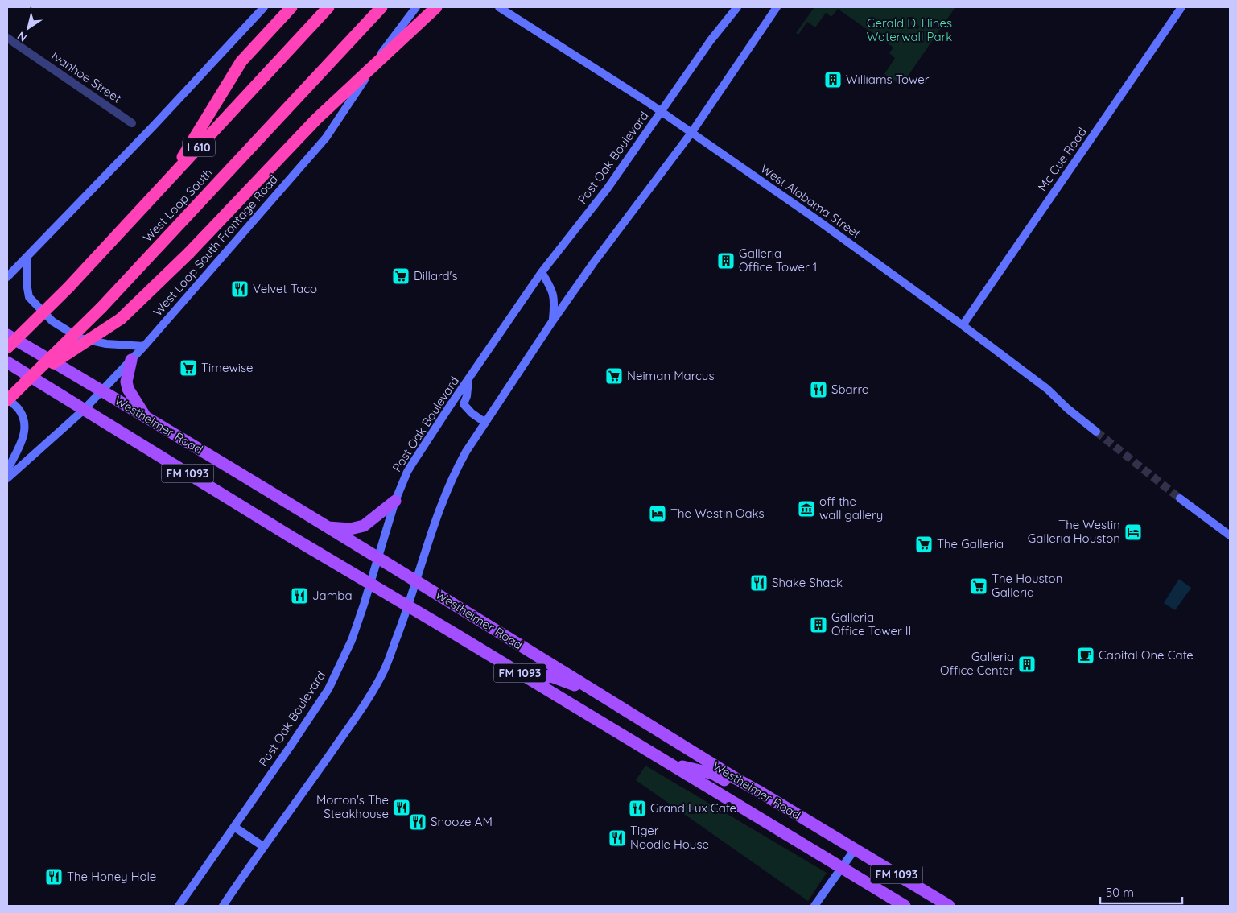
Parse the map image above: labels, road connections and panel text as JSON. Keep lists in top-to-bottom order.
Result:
{
  "streets": {
    "highway": ["I 610", "West Loop South"],
    "main road": [
      "Post Oak Boulevard",
      "Mc Cue Road",
      "West Alabama Street",
      "West Loop South Frontage Road",
      "Westheimer Road",
      "FM 1093"
    ],
    "street": ["Ivanhoe Street"]
  },
  "crossings": [
    ["Post Oak Boulevard", "West Alabama Street"],
    ["Post Oak Boulevard", "Westheimer Road"],
    ["Mc Cue Road", "West Alabama Street"],
    ["West Loop South Frontage Road", "Westheimer Road"]
  ],
  "parks": ["Gerald D. Hines Waterwall Park"],
  "places": {
    "building": [
      "Williams Tower",
      "Galleria Office Tower 1",
      "Galleria Office Tower II",
      "Galleria Office Center"
    ],
    "supermarket": [
      "Dillard's",
      "Timewise",
      "Neiman Marcus",
      "The Galleria",
      "The Houston Galleria"
    ],
    "restaurant": [
      "Velvet Taco",
      "Sbarro",
      "Shake Shack",
      "Jamba",
      "Morton's The Steakhouse",
      "Grand Lux Cafe",
      "Snooze AM",
      "Tiger Noodle House",
      "The Honey Hole"
    ],
    "museum": ["off the wall gallery"],
    "hotel": ["The Westin Oaks", "The Westin Galleria Houston"],
    "cafe": ["Capital One Cafe"]
  },
  "scale_bar": "50 m",
  "north": "bottom left"
}
